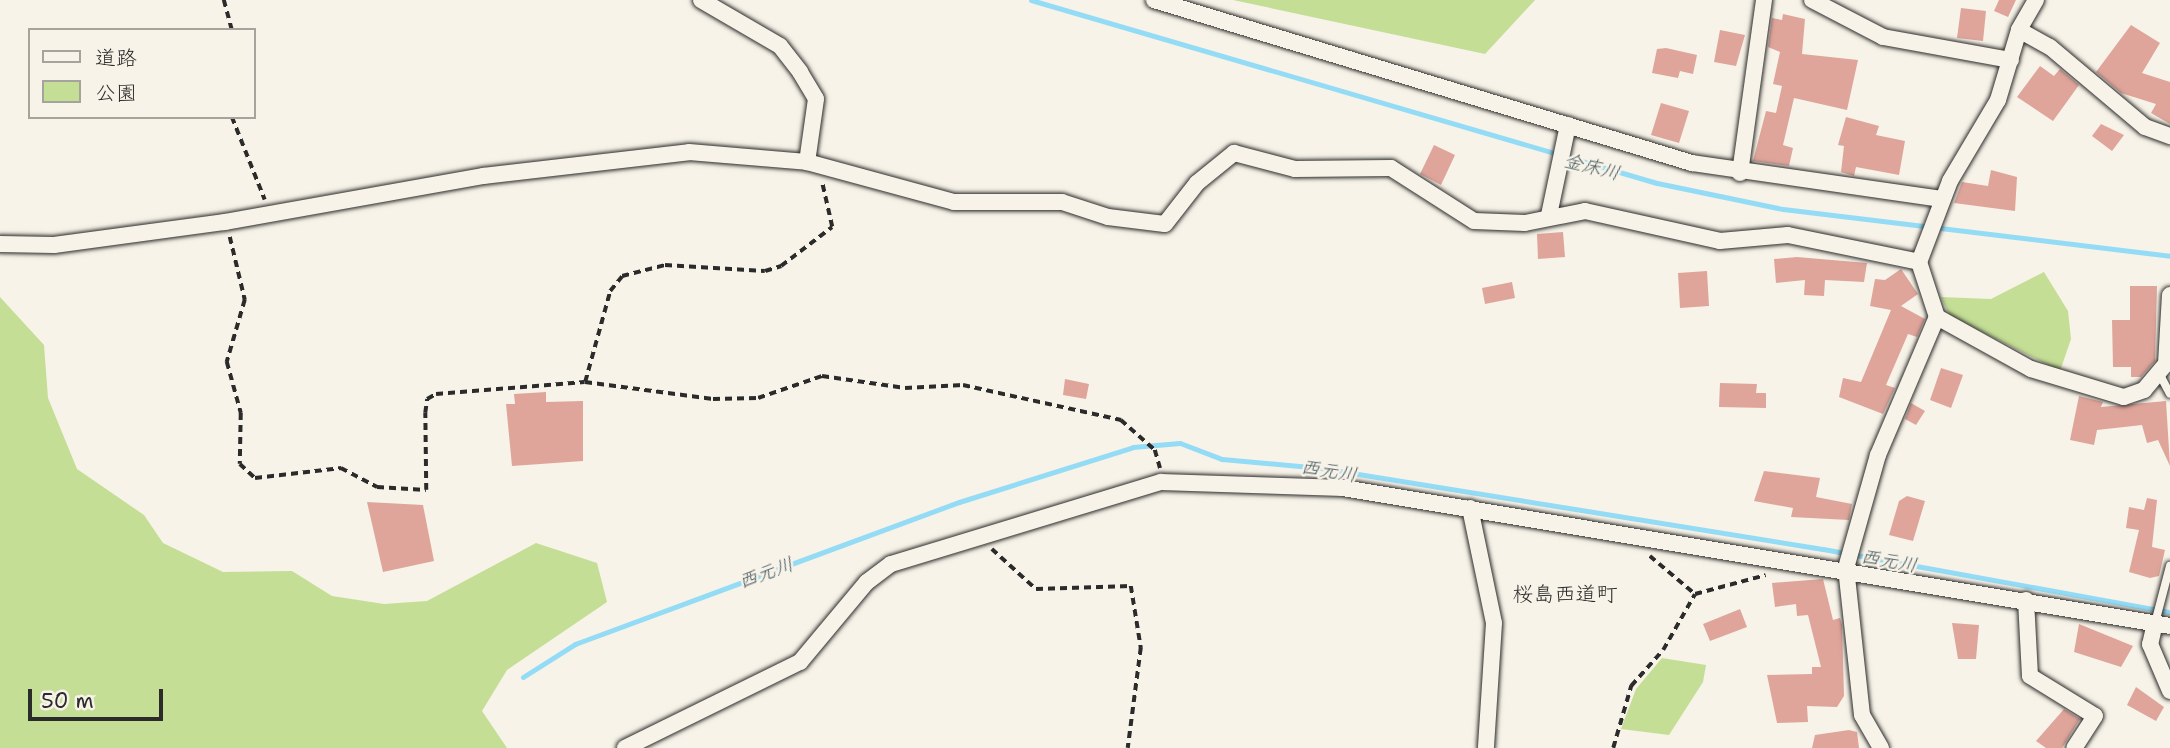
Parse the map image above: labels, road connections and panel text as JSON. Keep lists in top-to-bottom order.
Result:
{
  "districts": ["桜島西道町"],
  "water": ["金床川", "西元川"],
  "legend": ["道路", "公園"],
  "scale_bar": "50 m"
}
